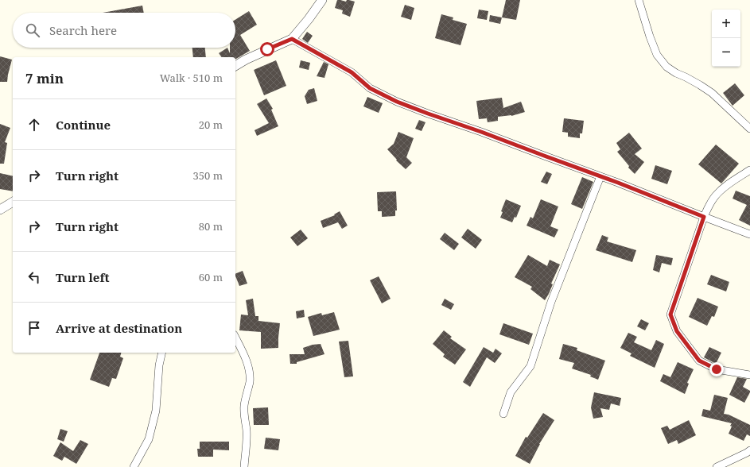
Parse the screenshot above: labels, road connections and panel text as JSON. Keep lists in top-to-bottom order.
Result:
{
  "page": {
    "map_buttons": ["+", "−"],
    "search": "Search here",
    "heading": ["7 min", "Walk · 510 m"],
    "list": [
      ["Continue", "20 m"],
      ["Turn right", "350 m"],
      ["Turn right", "80 m"],
      ["Turn left", "60 m"],
      "Arrive at destination"
    ]
  }
}
